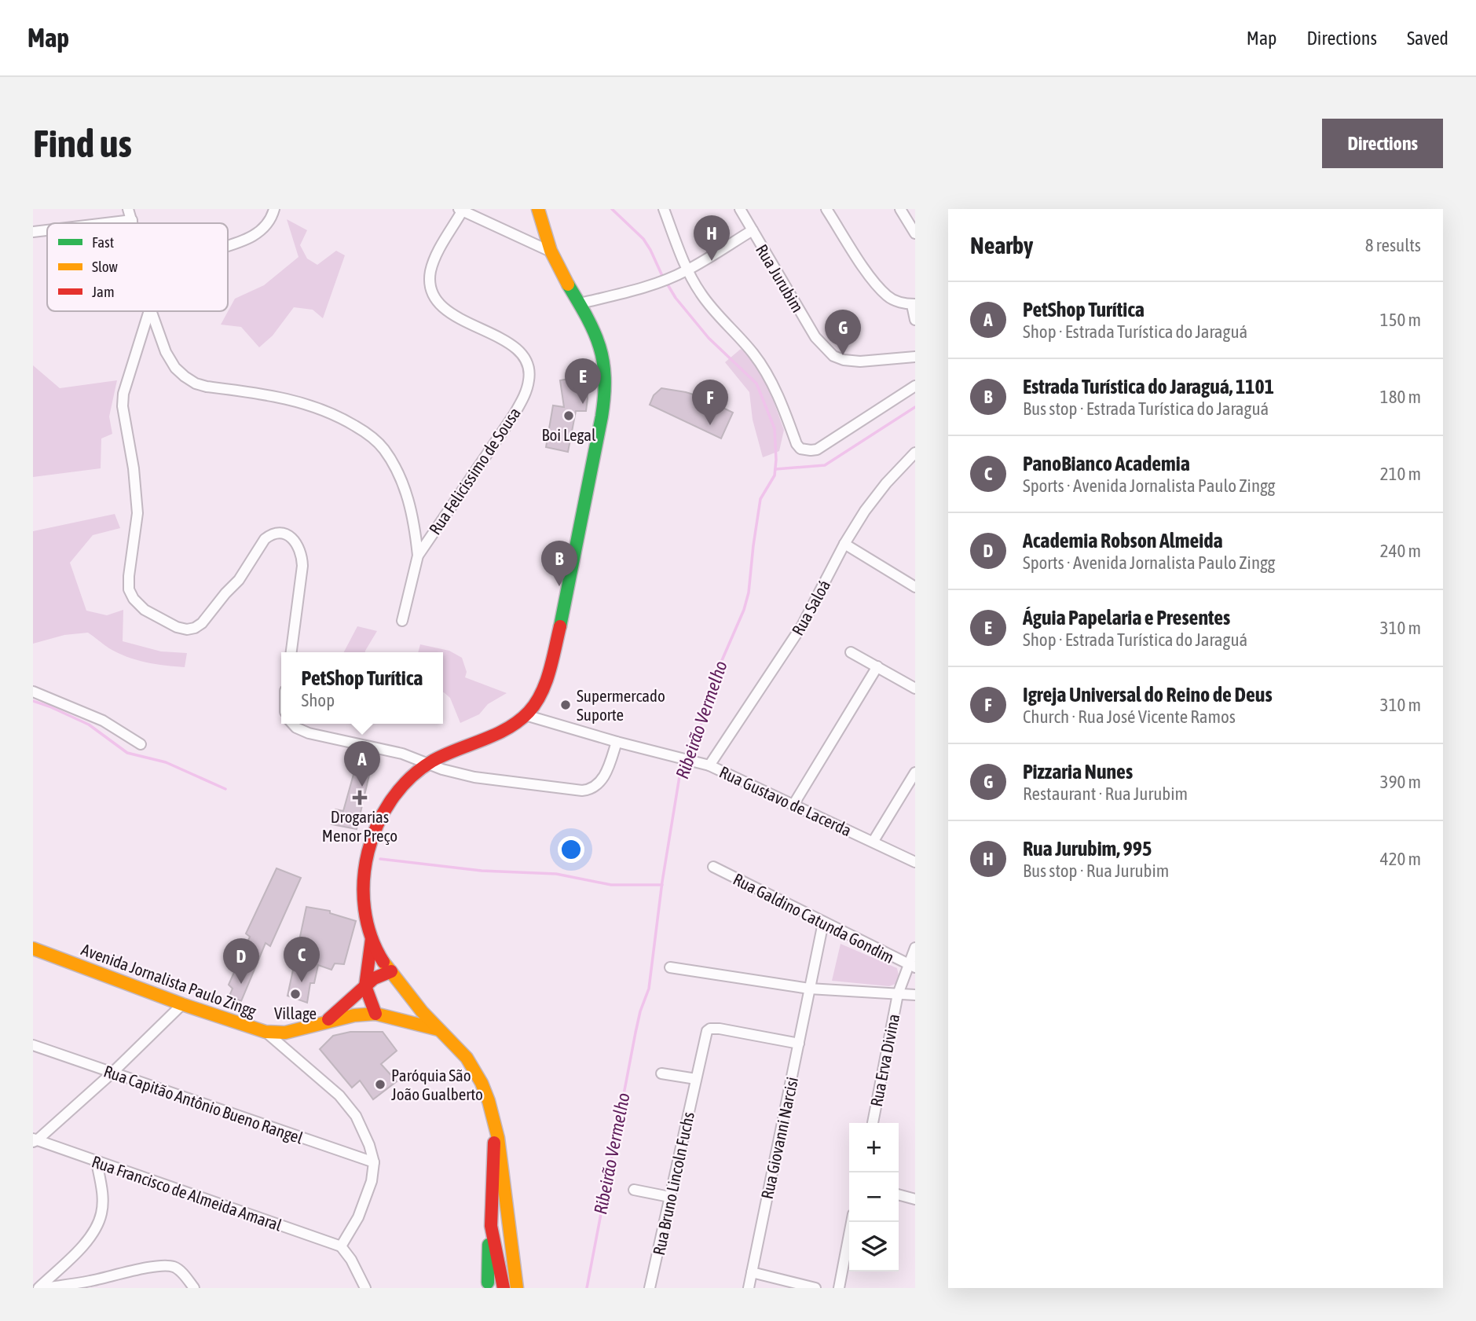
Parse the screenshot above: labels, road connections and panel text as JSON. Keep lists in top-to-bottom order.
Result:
{
  "streets": {
    "main road": ["Avenida Jornalista Paulo Zingg"],
    "street": [
      "Rua Jurubim",
      "Rua Felicissimo de Sousa",
      "Rua Saloá",
      "Rua Gustavo de Lacerda",
      "Rua Galdino Catunda Gondim",
      "Rua Erva Divina",
      "Rua Capitão Antônio Bueno Rangel",
      "Rua Giovanni Narcisi",
      "Rua Bruno Lincoln Fuchs",
      "Rua Francisco de Almeida Amaral"
    ]
  },
  "crossings": [
    ["Rua Saloá", "Rua Gustavo de Lacerda"],
    ["Rua Galdino Catunda Gondim", "Rua Erva Divina"],
    ["Rua Galdino Catunda Gondim", "Rua Giovanni Narcisi"],
    ["Rua Giovanni Narcisi", "Rua Bruno Lincoln Fuchs"]
  ],
  "water": ["Ribeirão Vermelho"],
  "places": {
    "other": [
      "Boi Legal",
      "Supermercado Suporte",
      "Village",
      "Paróquia São João Gualberto"
    ],
    "health": ["Drogarias Menor Preço"]
  },
  "legend": ["Fast", "Slow", "Jam"],
  "page": {
    "header": "Map",
    "nav": ["Map", "Directions", "Saved"],
    "buttons": "Directions",
    "title": "Find us",
    "heading": ["Nearby", "8 results"],
    "pins": [
      "H",
      "G",
      "E",
      "F",
      "B",
      "A",
      "C",
      "D"
    ],
    "list": [
      {
        "mark": "A",
        "name": "PetShop Turítica",
        "note": "Shop · Estrada Turística do Jaraguá",
        "value": "150 m"
      },
      {
        "mark": "B",
        "name": "Estrada Turística do Jaraguá, 1101",
        "note": "Bus stop · Estrada Turística do Jaraguá",
        "value": "180 m"
      },
      {
        "mark": "C",
        "name": "PanoBianco Academia",
        "note": "Sports · Avenida Jornalista Paulo Zingg",
        "value": "210 m"
      },
      {
        "mark": "D",
        "name": "Academia Robson Almeida",
        "note": "Sports · Avenida Jornalista Paulo Zingg",
        "value": "240 m"
      },
      {
        "mark": "E",
        "name": "Águia Papelaria e Presentes",
        "note": "Shop · Estrada Turística do Jaraguá",
        "value": "310 m"
      },
      {
        "mark": "F",
        "name": "Igreja Universal do Reino de Deus",
        "note": "Church · Rua José Vicente Ramos",
        "value": "310 m"
      },
      {
        "mark": "G",
        "name": "Pizzaria Nunes",
        "note": "Restaurant · Rua Jurubim",
        "value": "390 m"
      },
      {
        "mark": "H",
        "name": "Rua Jurubim, 995",
        "note": "Bus stop · Rua Jurubim",
        "value": "420 m"
      }
    ],
    "popup": ["PetShop Turítica", "Shop"],
    "map_buttons": ["+", "−"]
  }
}
